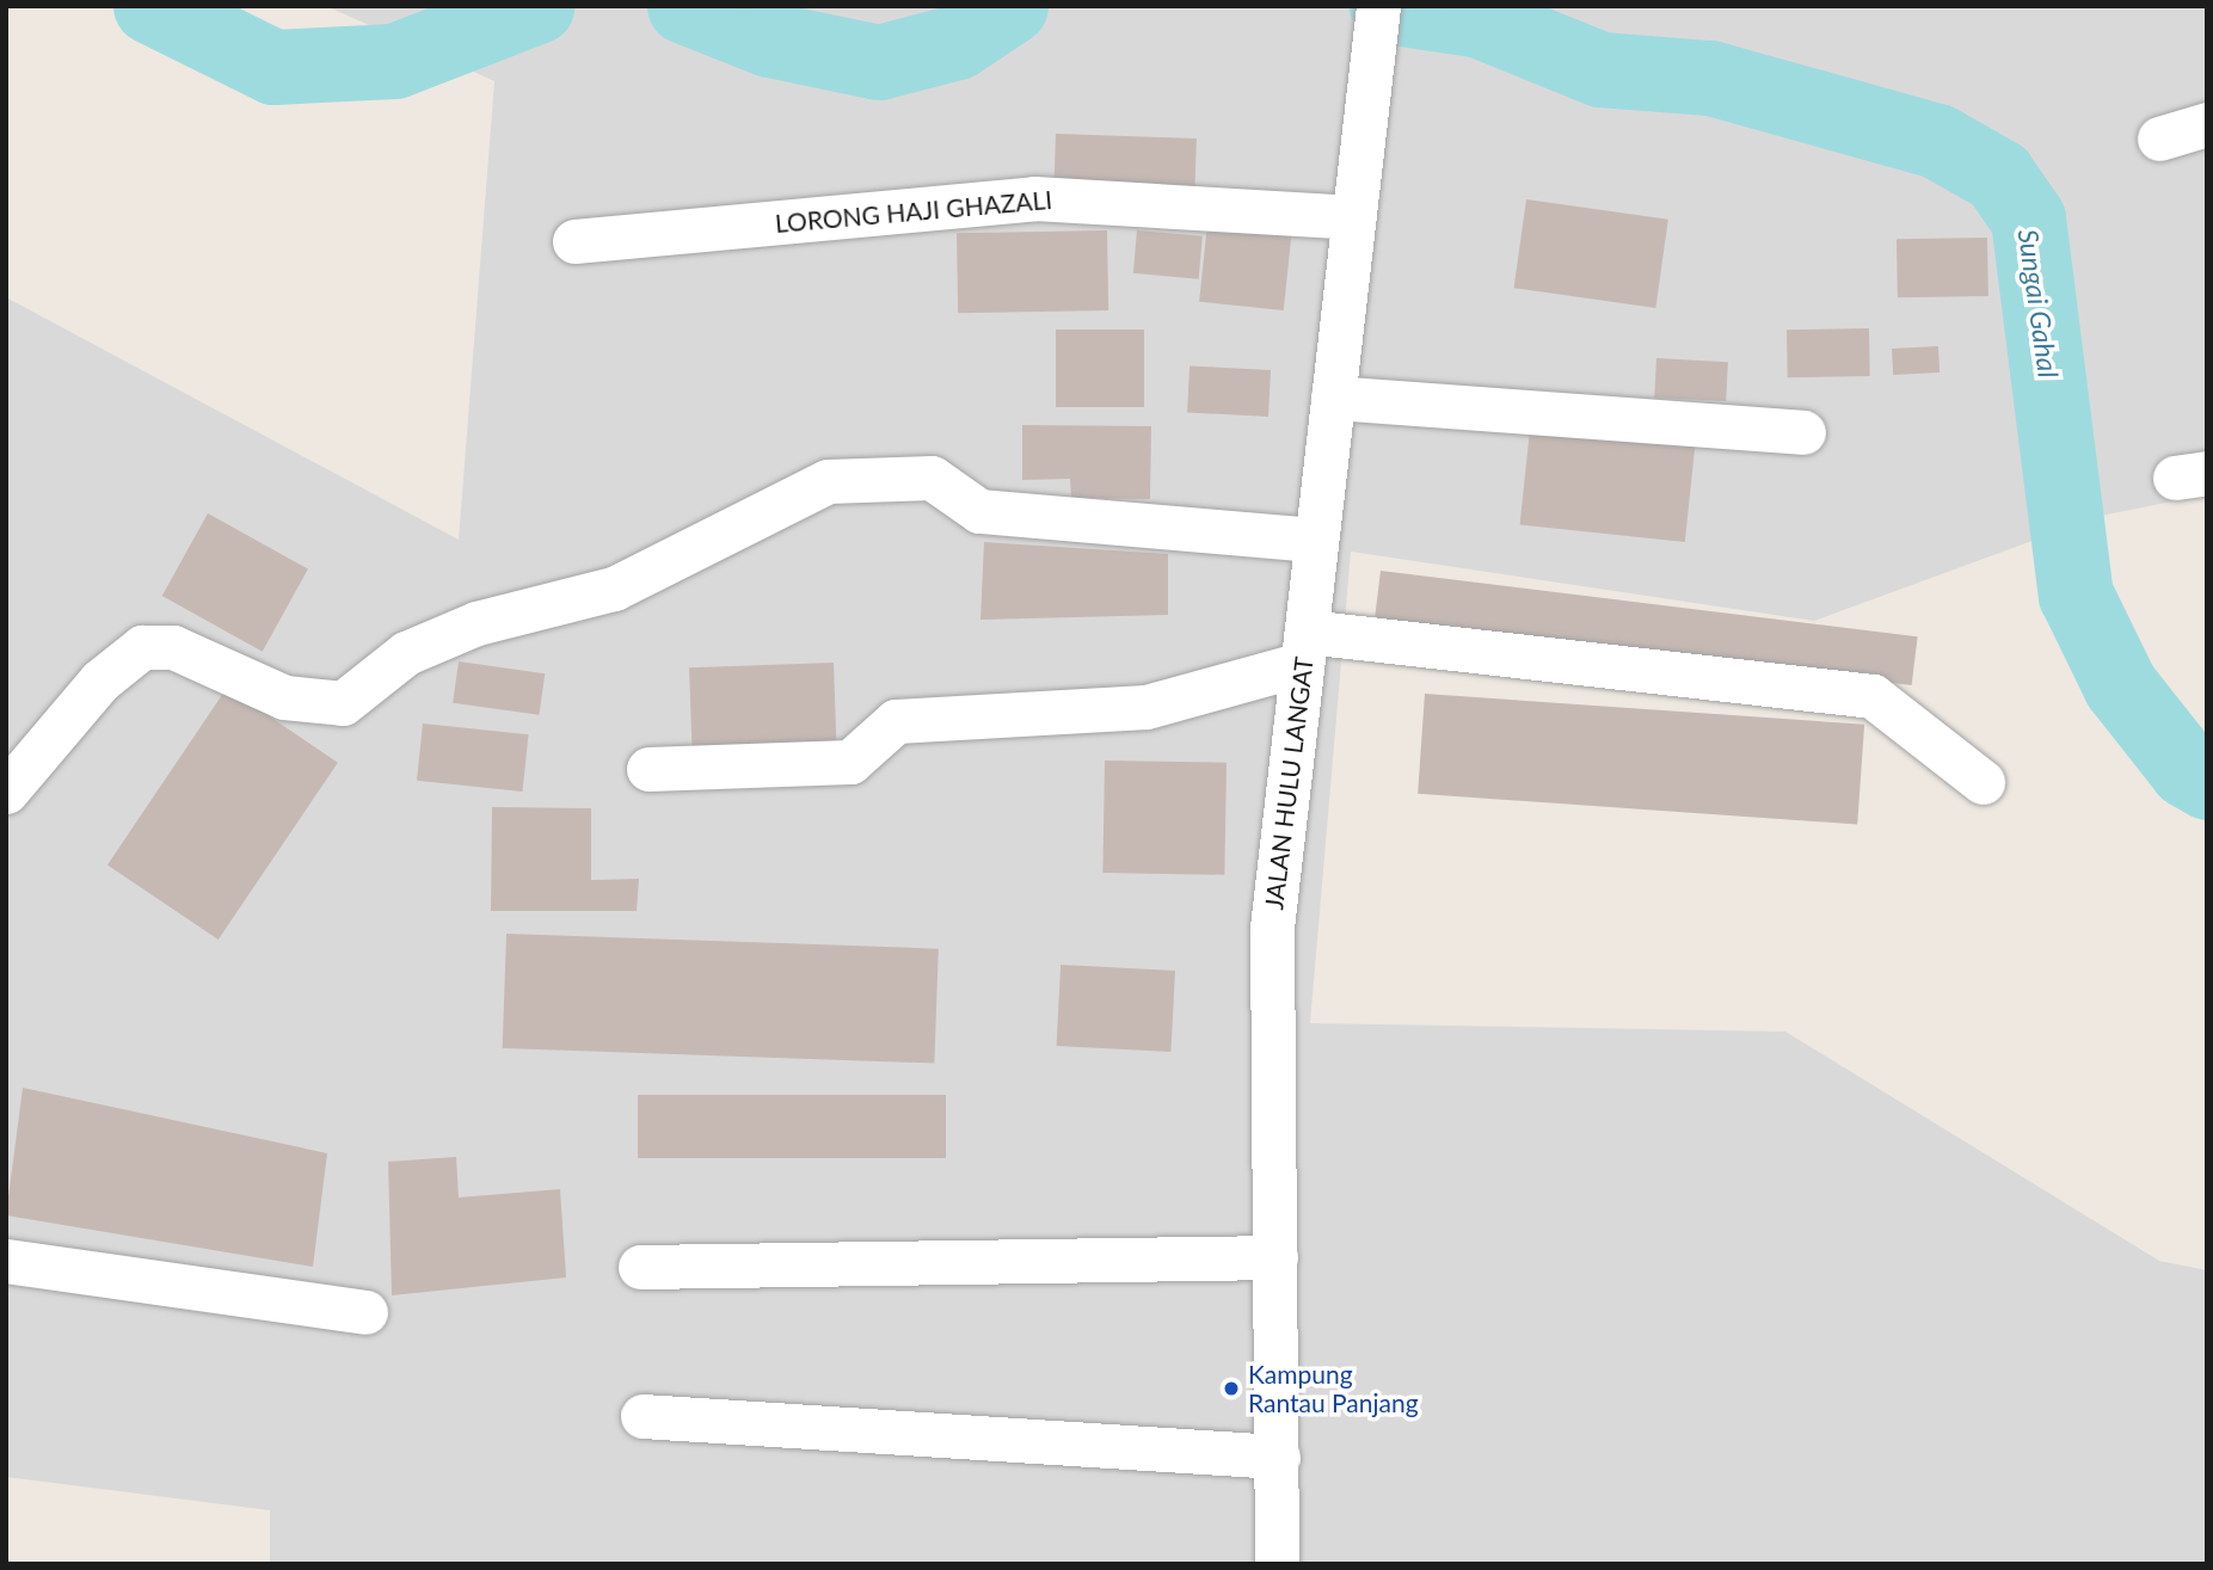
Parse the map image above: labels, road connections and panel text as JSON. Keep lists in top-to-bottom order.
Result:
{
  "streets": {
    "street": ["LORONG HAJI GHAZALI", "JALAN HULU LANGAT"]
  },
  "crossings": [
    ["LORONG HAJI GHAZALI", "JALAN HULU LANGAT"]
  ],
  "water": ["Sungai Gahal"],
  "places": ["Kampung Rantau Panjang"]
}
